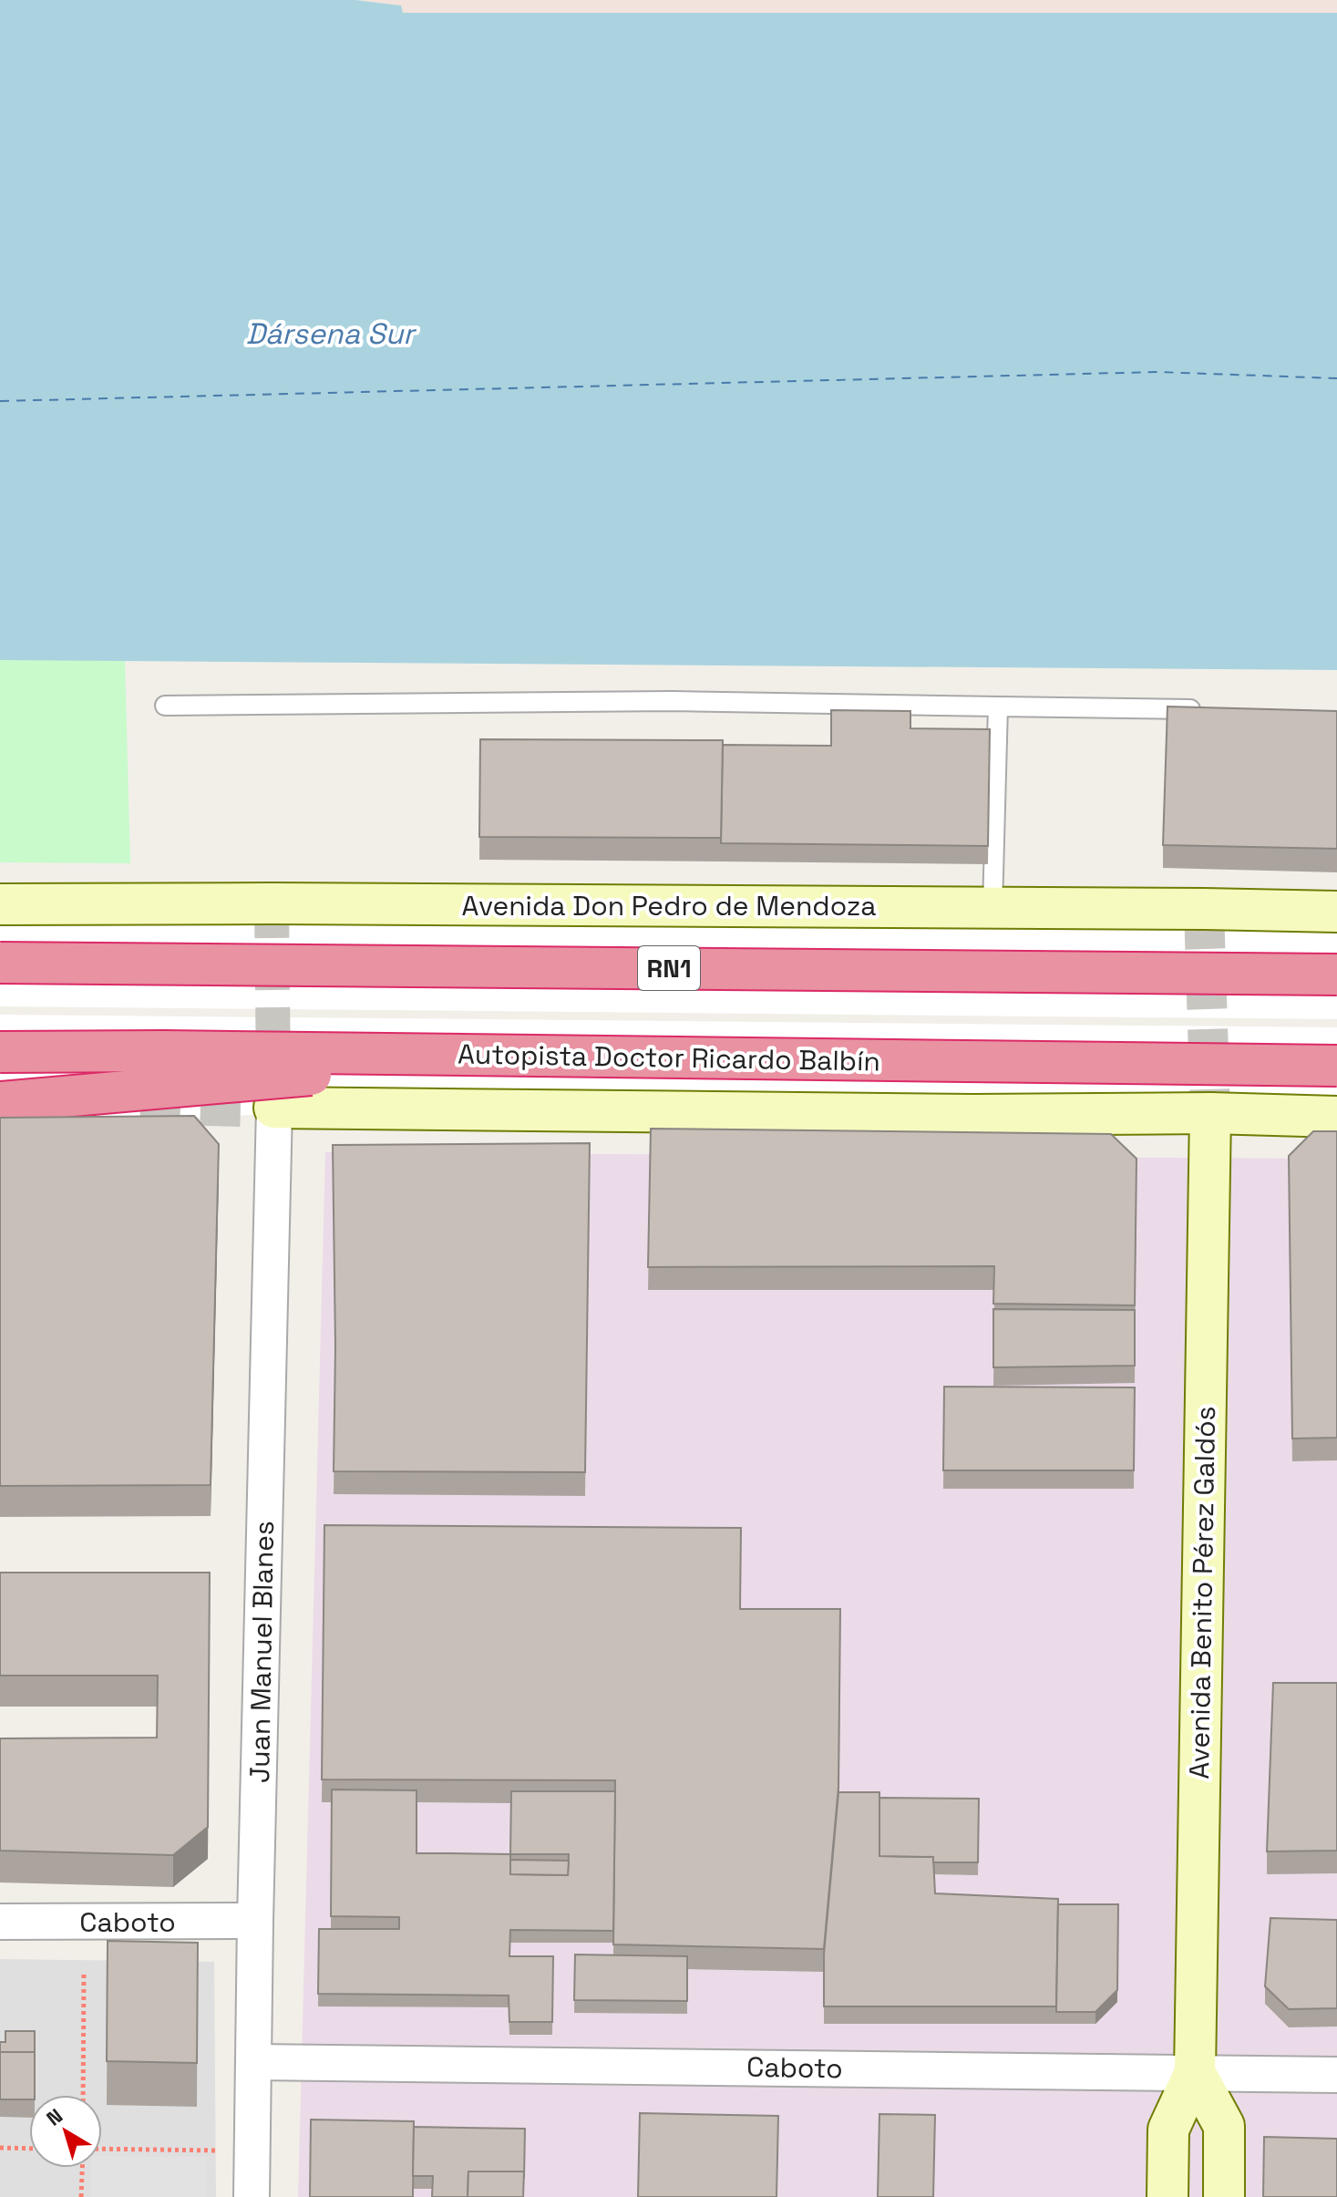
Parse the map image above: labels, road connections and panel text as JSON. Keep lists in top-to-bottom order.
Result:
{
  "streets": {
    "highway": ["RN1", "Autopista Doctor Ricardo Balbín"],
    "main road": ["Avenida Don Pedro de Mendoza", "Avenida Benito Pérez Galdós"],
    "street": ["Juan Manuel Blanes", "Caboto"]
  },
  "crossings": [
    ["Avenida Benito Pérez Galdós", "Caboto"],
    ["Juan Manuel Blanes", "Caboto"]
  ],
  "water": ["Dársena Sur"],
  "north": "top left"
}
